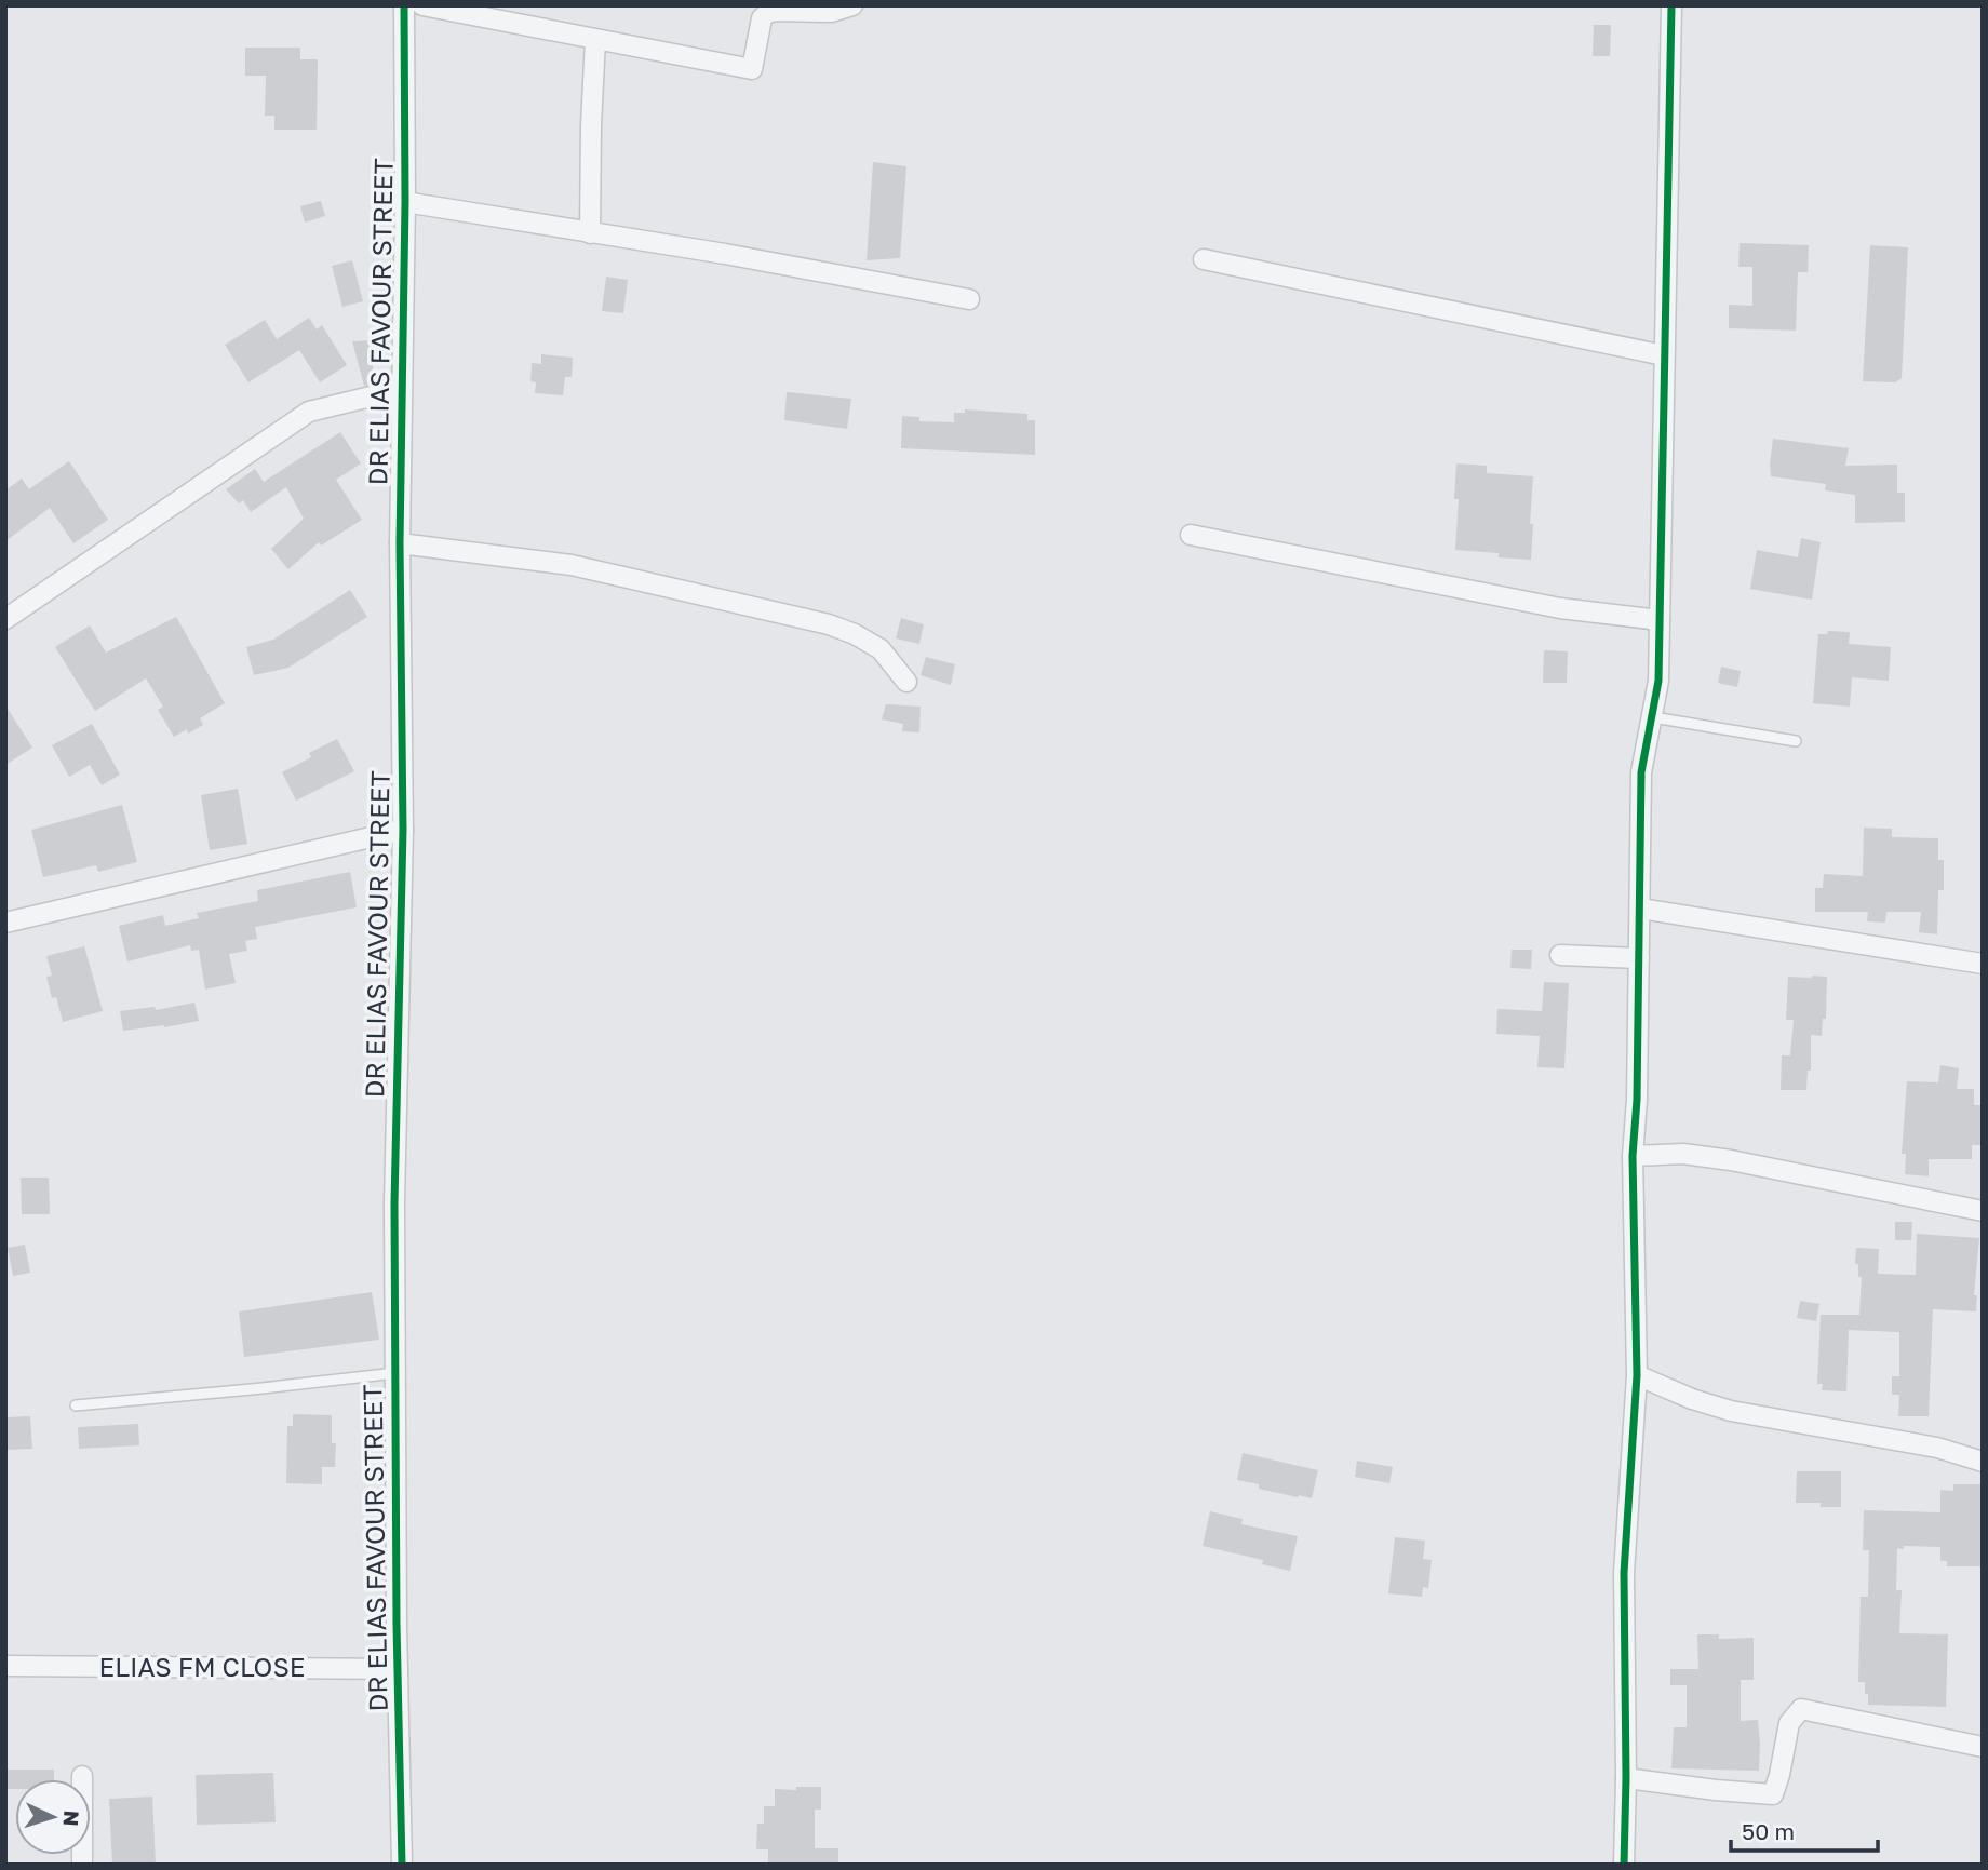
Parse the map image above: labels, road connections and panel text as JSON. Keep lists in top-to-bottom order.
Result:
{
  "streets": {
    "street": ["DR ELIAS FAVOUR STREET", "ELIAS FM CLOSE"]
  },
  "crossings": [
    ["DR ELIAS FAVOUR STREET", "ELIAS FM CLOSE"]
  ],
  "scale_bar": "50 m",
  "north": "right"
}
